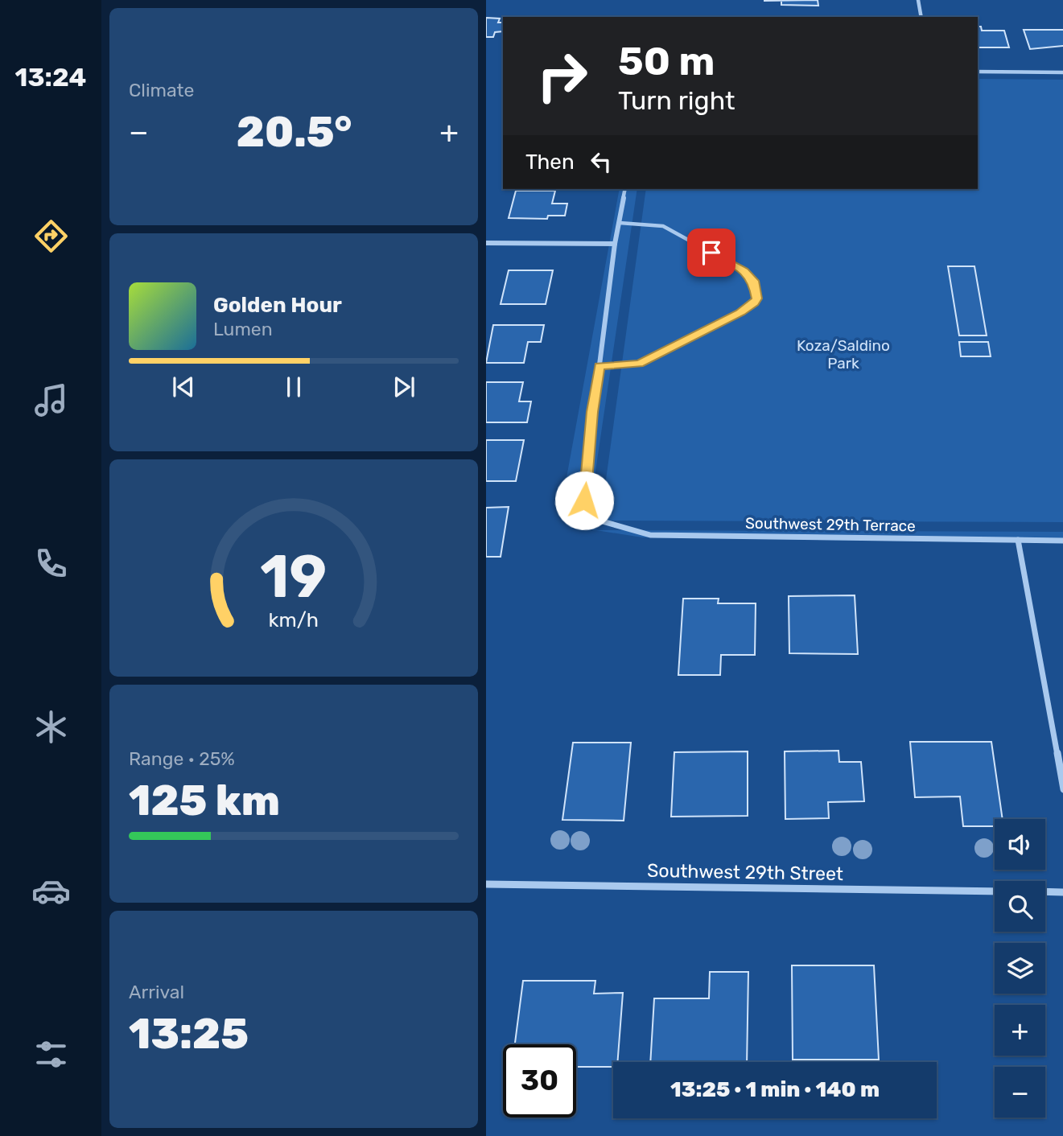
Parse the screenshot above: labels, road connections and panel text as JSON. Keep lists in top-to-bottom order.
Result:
{
  "streets": {
    "street": ["Southwest 29th Terrace", "Southwest 29th Street"]
  },
  "parks": ["Koza/Saldino Park"],
  "page": {
    "tabs": "13:24",
    "tile": [
      "Climate",
      ["Range · 25%", "125 km"],
      ["Arrival", "13:25"]
    ],
    "turn": ["50 m", "Turn right"],
    "heat": ["−", "20.5°", "+"],
    "then": "Then",
    "song": ["Golden Hour", "Lumen"],
    "map_buttons": ["+", "−"],
    "limit": "30",
    "trip": "13:25 · 1 min · 140 m",
    "gauge": ["19", "km/h"]
  }
}
